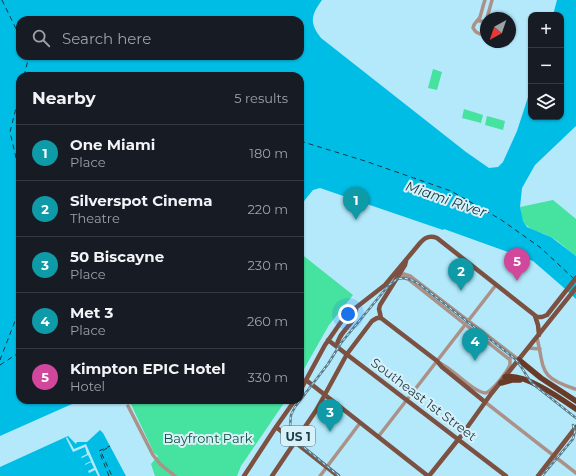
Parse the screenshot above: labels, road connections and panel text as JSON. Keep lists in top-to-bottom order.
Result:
{
  "streets": {
    "main road": ["Southeast 1st Street", "US 1"]
  },
  "crossings": [
    ["Southeast 1st Street", "US 1"]
  ],
  "water": ["Miami River"],
  "parks": ["Bayfront Park"],
  "north": "bottom left",
  "page": {
    "map_buttons": ["+", "−"],
    "search": "Search here",
    "heading": ["Nearby", "5 results"],
    "list": [
      {
        "mark": "1",
        "name": "One Miami",
        "note": "Place",
        "value": "180 m"
      },
      {
        "mark": "2",
        "name": "Silverspot Cinema",
        "note": "Theatre",
        "value": "220 m"
      },
      {
        "mark": "3",
        "name": "50 Biscayne",
        "note": "Place",
        "value": "230 m"
      },
      {
        "mark": "4",
        "name": "Met 3",
        "note": "Place",
        "value": "260 m"
      },
      {
        "mark": "5",
        "name": "Kimpton EPIC Hotel",
        "note": "Hotel",
        "value": "330 m"
      }
    ],
    "pins": [
      "1",
      "5",
      "2",
      "4",
      "3"
    ]
  }
}
